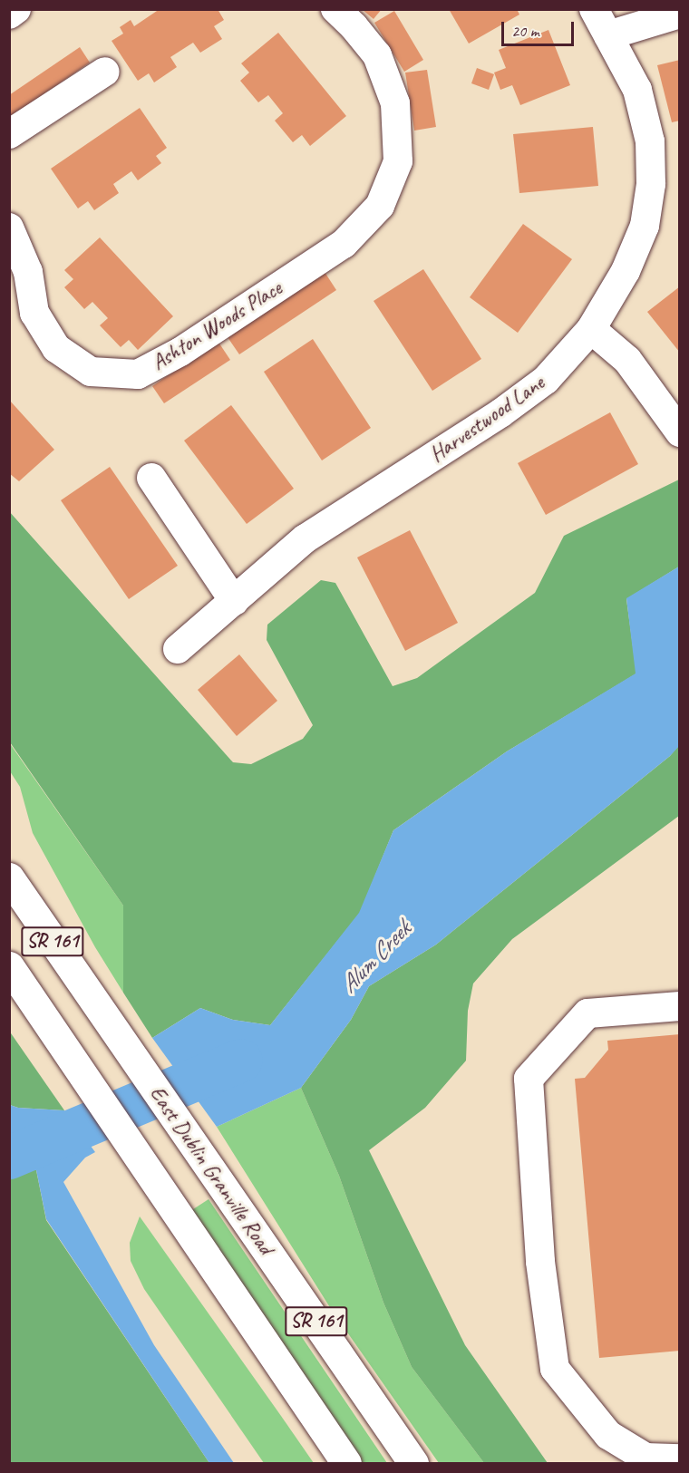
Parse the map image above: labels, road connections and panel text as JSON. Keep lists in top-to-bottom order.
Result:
{
  "streets": {
    "main road": ["SR 161", "East Dublin Granville Road"],
    "street": ["Ashton Woods Place", "Harvestwood Lane"]
  },
  "water": ["Alum Creek"],
  "scale_bar": "20 m"
}
